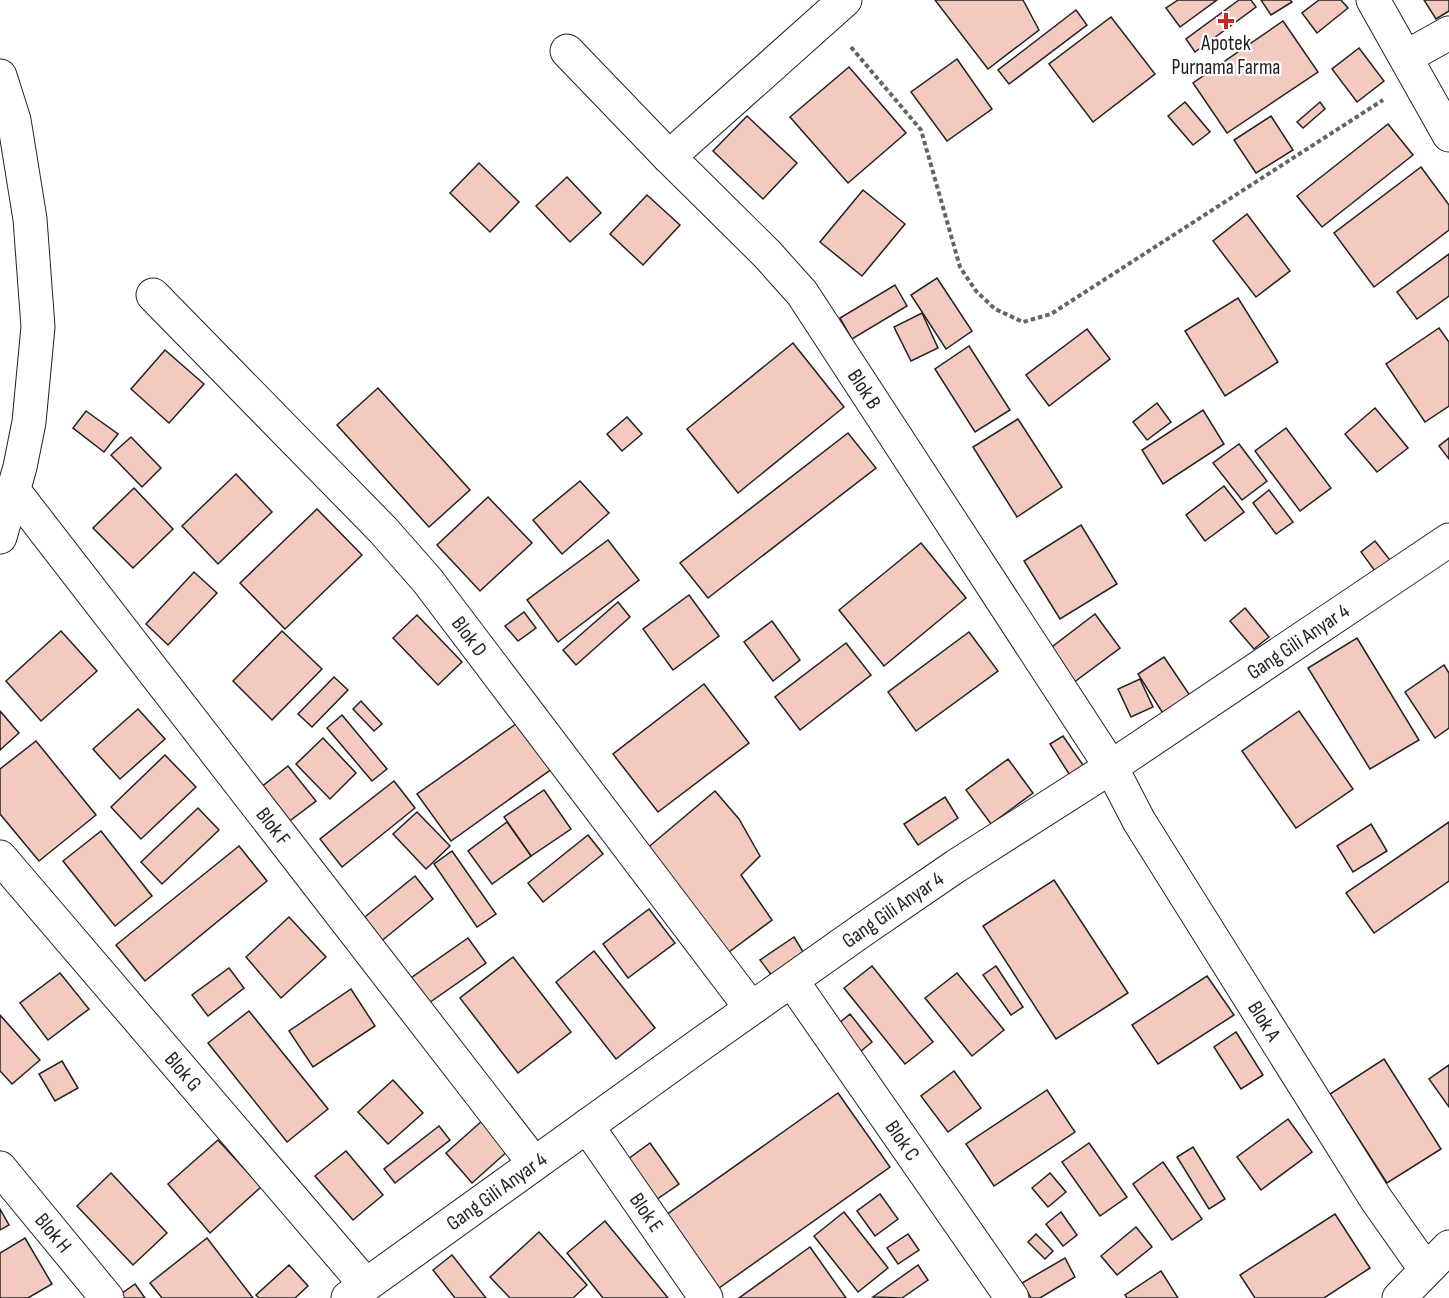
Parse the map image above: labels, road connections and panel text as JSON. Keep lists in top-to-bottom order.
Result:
{
  "streets": {
    "street": [
      "Blok B",
      "Blok D",
      "Gang Gili Anyar 4",
      "Blok F",
      "Blok A",
      "Blok G",
      "Blok C",
      "Blok E",
      "Blok H"
    ]
  },
  "crossings": [
    ["Blok B", "Gang Gili Anyar 4"],
    ["Blok B", "Blok A"],
    ["Blok D", "Gang Gili Anyar 4"],
    ["Gang Gili Anyar 4", "Blok F"],
    ["Gang Gili Anyar 4", "Blok A"],
    ["Gang Gili Anyar 4", "Blok G"],
    ["Gang Gili Anyar 4", "Blok C"],
    ["Gang Gili Anyar 4", "Blok E"]
  ],
  "places": {
    "health": ["Apotek Purnama Farma"]
  }
}
